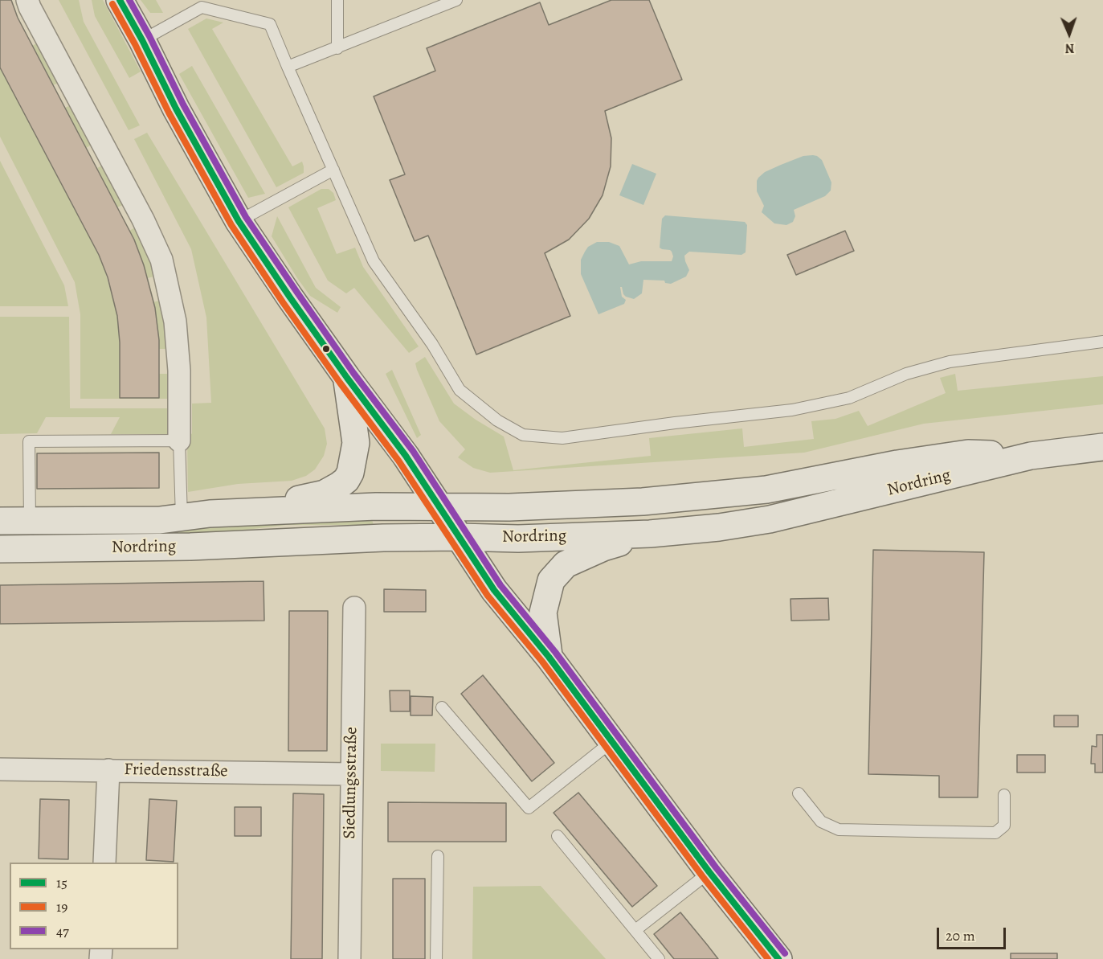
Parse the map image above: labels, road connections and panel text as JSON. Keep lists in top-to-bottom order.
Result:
{
  "streets": {
    "main road": ["Nordring"],
    "street": ["Friedensstraße", "Siedlungsstraße"]
  },
  "crossings": [
    ["Friedensstraße", "Siedlungsstraße"]
  ],
  "lines": ["transit line 15", "transit line 47", "transit line 19"],
  "legend": ["15", "19", "47"],
  "scale_bar": "20 m",
  "north": "bottom"
}
